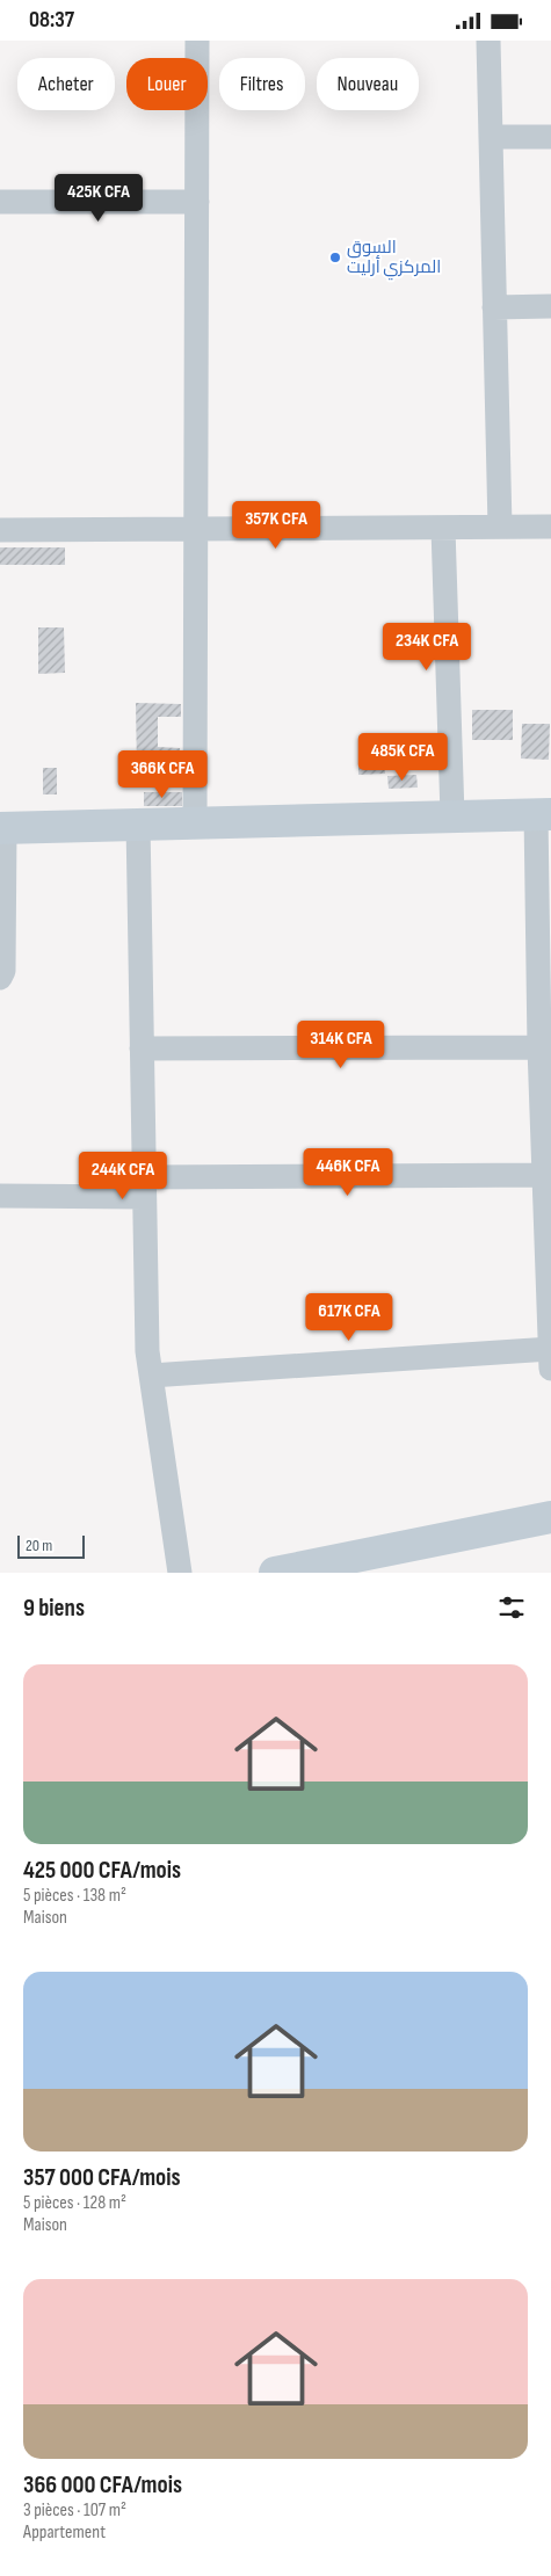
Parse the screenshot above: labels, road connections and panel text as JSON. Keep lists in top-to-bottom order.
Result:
{
  "places": ["السوق المركزي أرليت"],
  "scale_bar": "20 m",
  "page": {
    "status": "08:37",
    "chip": [
      "Acheter",
      "Louer",
      "Filtres",
      "Nouveau"
    ],
    "price": [
      "425K CFA",
      "357K CFA",
      "234K CFA",
      "485K CFA",
      "366K CFA",
      "314K CFA",
      "446K CFA",
      "244K CFA",
      "617K CFA"
    ],
    "scale": "20 m",
    "heading": "9 biens",
    "list": [
      {
        "name": "425 000 CFA/mois",
        "note": "5 pièces · 138 m² · Maison"
      },
      {
        "name": "357 000 CFA/mois",
        "note": "5 pièces · 128 m² · Maison"
      },
      {
        "name": "366 000 CFA/mois",
        "note": "3 pièces · 107 m² · Appartement"
      }
    ]
  }
}
